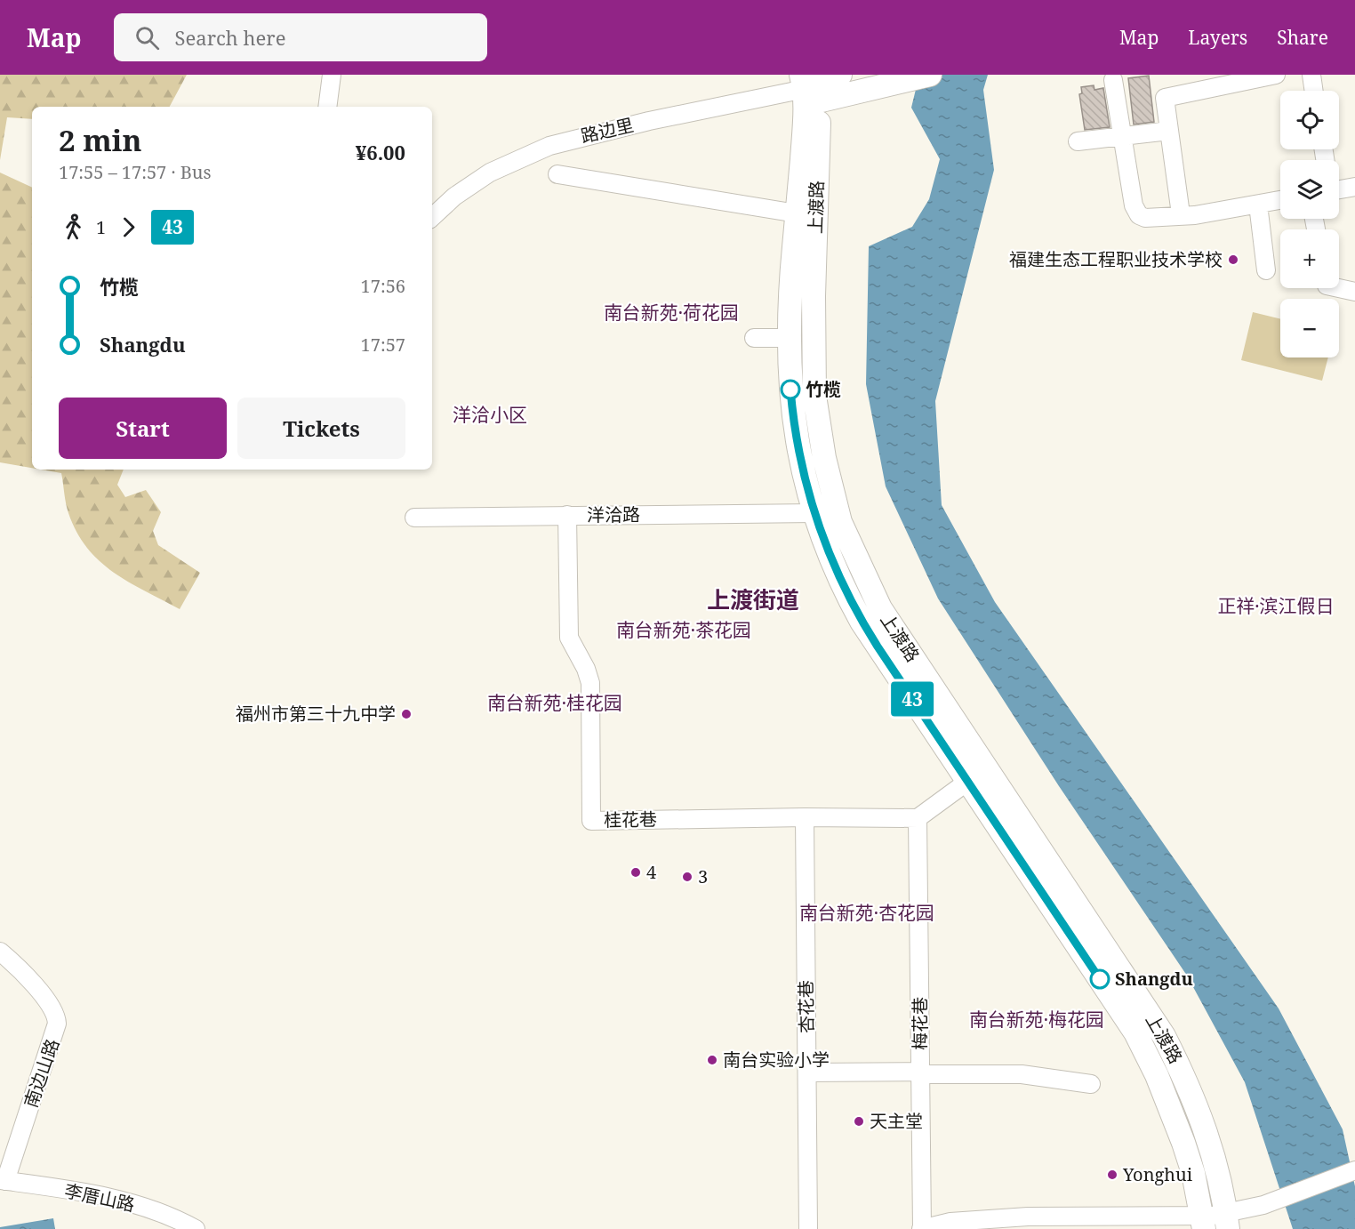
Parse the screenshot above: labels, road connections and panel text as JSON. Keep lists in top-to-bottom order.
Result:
{
  "streets": {
    "main road": ["上渡路"],
    "street": [
      "路边里",
      "洋洽路",
      "桂花巷",
      "杏花巷",
      "梅花巷",
      "南边山路",
      "李厝山路"
    ]
  },
  "crossings": [
    ["路边里", "上渡路"],
    ["上渡路", "洋洽路"],
    ["洋洽路", "桂花巷"],
    ["桂花巷", "杏花巷"],
    ["桂花巷", "梅花巷"],
    ["南边山路", "李厝山路"]
  ],
  "districts": [
    "南台新苑·荷花园",
    "洋洽小区",
    "上渡街道",
    "正祥·滨江假日",
    "南台新苑·茶花园",
    "南台新苑·桂花园",
    "南台新苑·杏花园",
    "南台新苑·梅花园"
  ],
  "places": [
    "福建生态工程职业技术学校",
    "竹榄",
    "福州市第三十九中学",
    "4",
    "3",
    "Shangdu",
    "南台实验小学",
    "天主堂",
    "Yonghui"
  ],
  "lines": ["bus line 43"],
  "page": {
    "header": "Map",
    "search": "Search here",
    "nav": ["Map", "Layers", "Share"],
    "on_map": "43",
    "map_buttons": ["+", "−"],
    "heading": ["2 min", "17:55 – 17:57 · Bus", "¥6.00"],
    "legs": ["1", "43"],
    "list": [
      {
        "name": "竹榄",
        "value": "17:56"
      },
      {
        "name": "Shangdu",
        "value": "17:57"
      }
    ],
    "buttons": ["Start", "Tickets"]
  }
}
